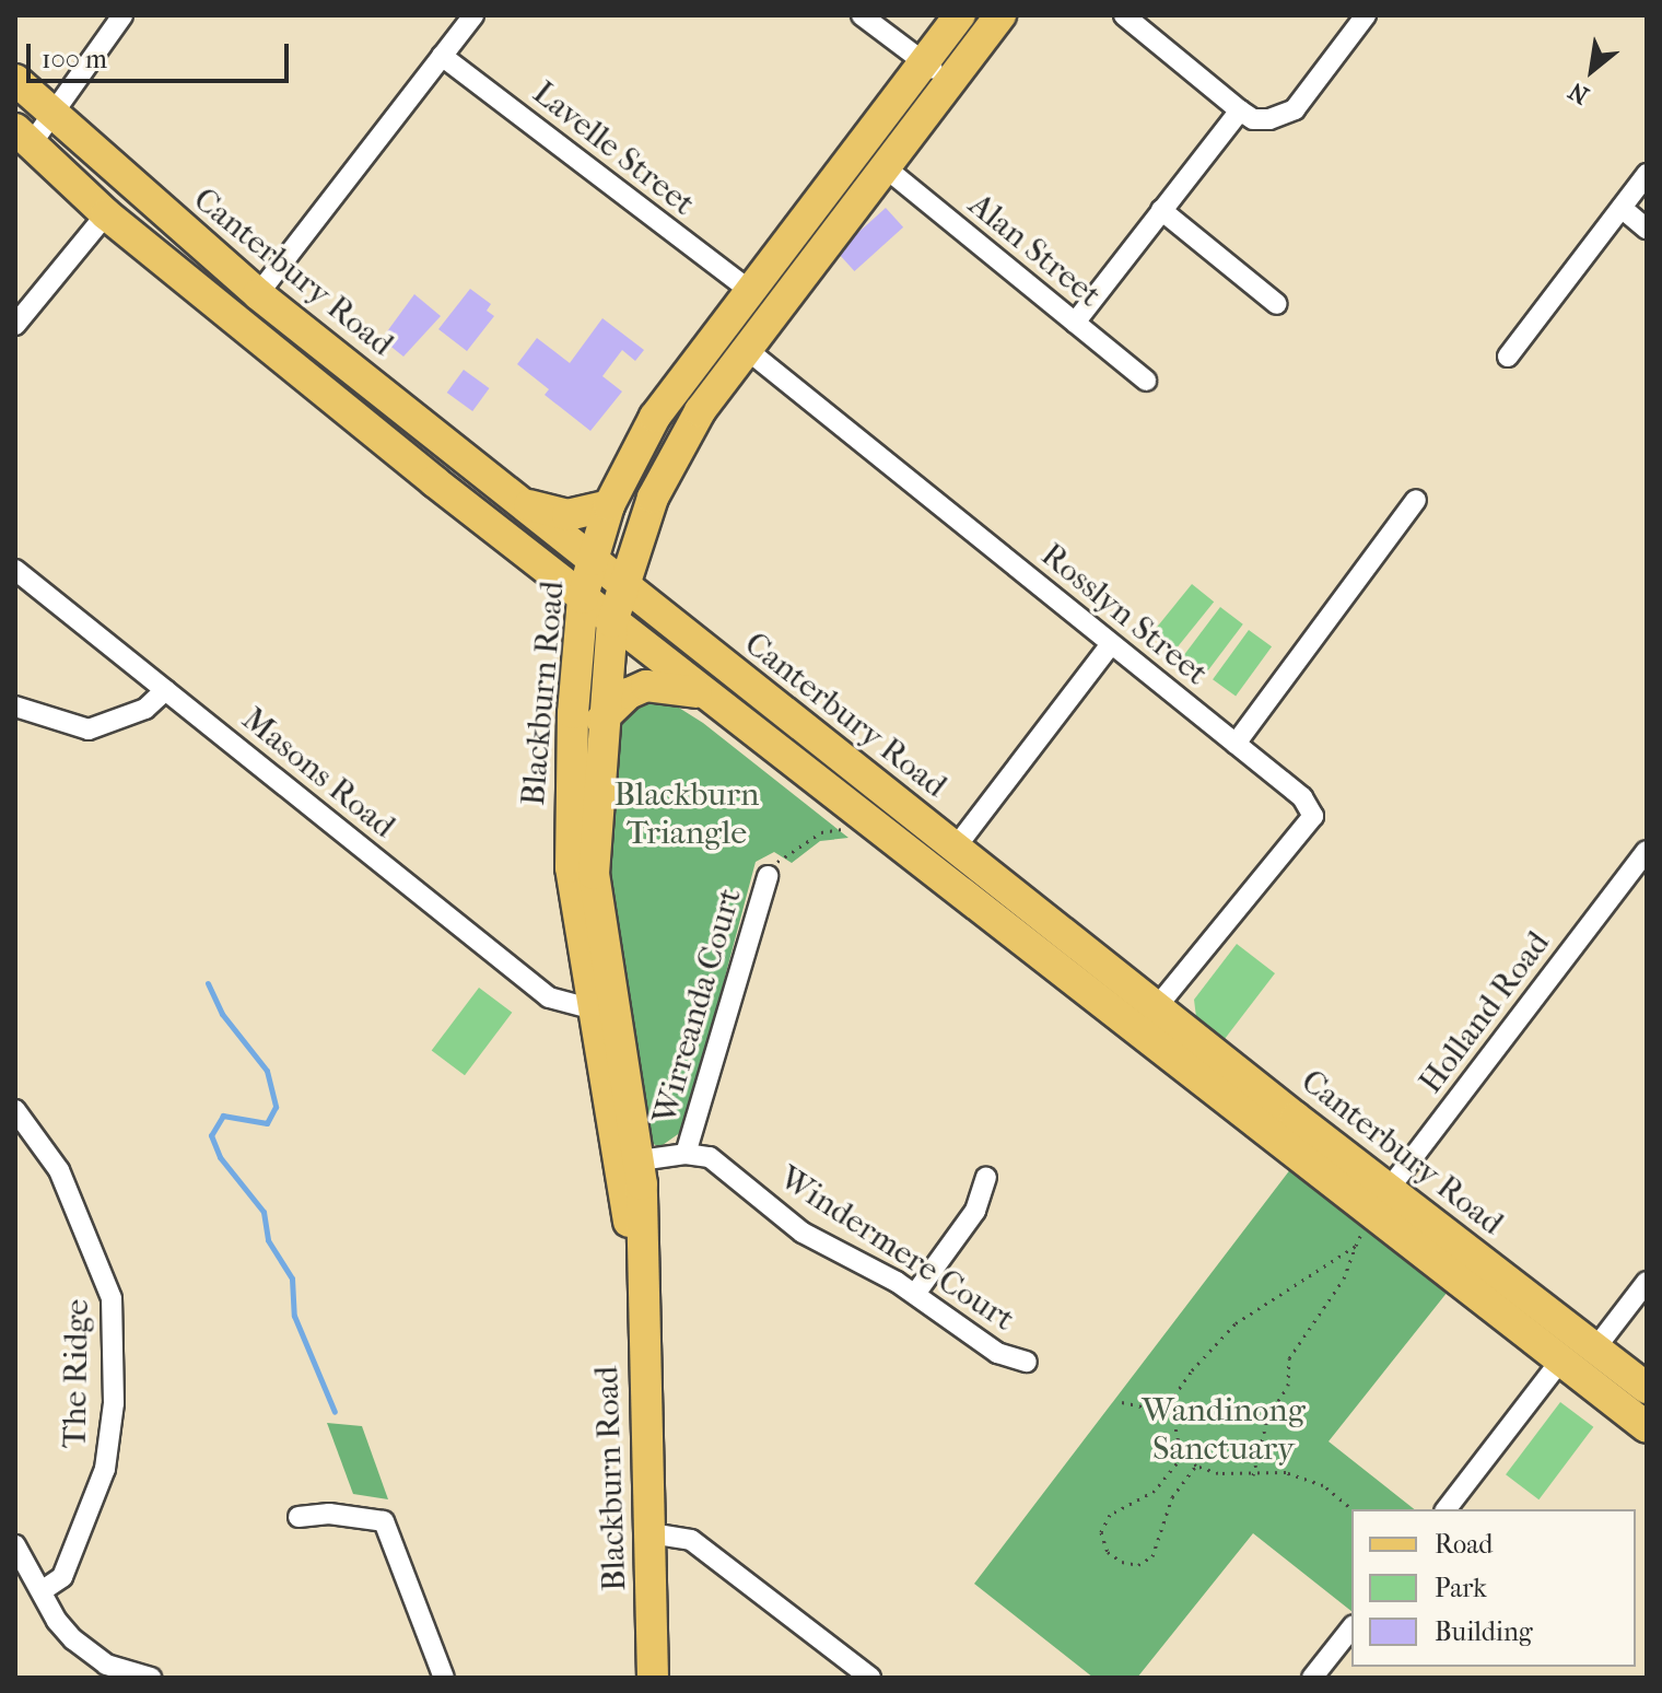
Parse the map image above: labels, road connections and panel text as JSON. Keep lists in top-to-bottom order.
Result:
{
  "streets": {
    "main road": ["Canterbury Road", "Blackburn Road"],
    "street": [
      "Lavelle Street",
      "Alan Street",
      "Rosslyn Street",
      "Masons Road",
      "Wirreanda Court",
      "Holland Road",
      "Windermere Court",
      "The Ridge"
    ]
  },
  "crossings": [
    ["Lavelle Street", "Blackburn Road"],
    ["Alan Street", "Blackburn Road"],
    ["Canterbury Road", "Rosslyn Street"],
    ["Canterbury Road", "Blackburn Road"],
    ["Canterbury Road", "Holland Road"],
    ["Rosslyn Street", "Blackburn Road"],
    ["Blackburn Road", "Masons Road"],
    ["Blackburn Road", "Windermere Court"],
    ["Wirreanda Court", "Windermere Court"]
  ],
  "parks": ["Blackburn Triangle", "Wandinong Sanctuary"],
  "legend": ["Road", "Park", "Building"],
  "scale_bar": "100 m",
  "north": "bottom left"
}
